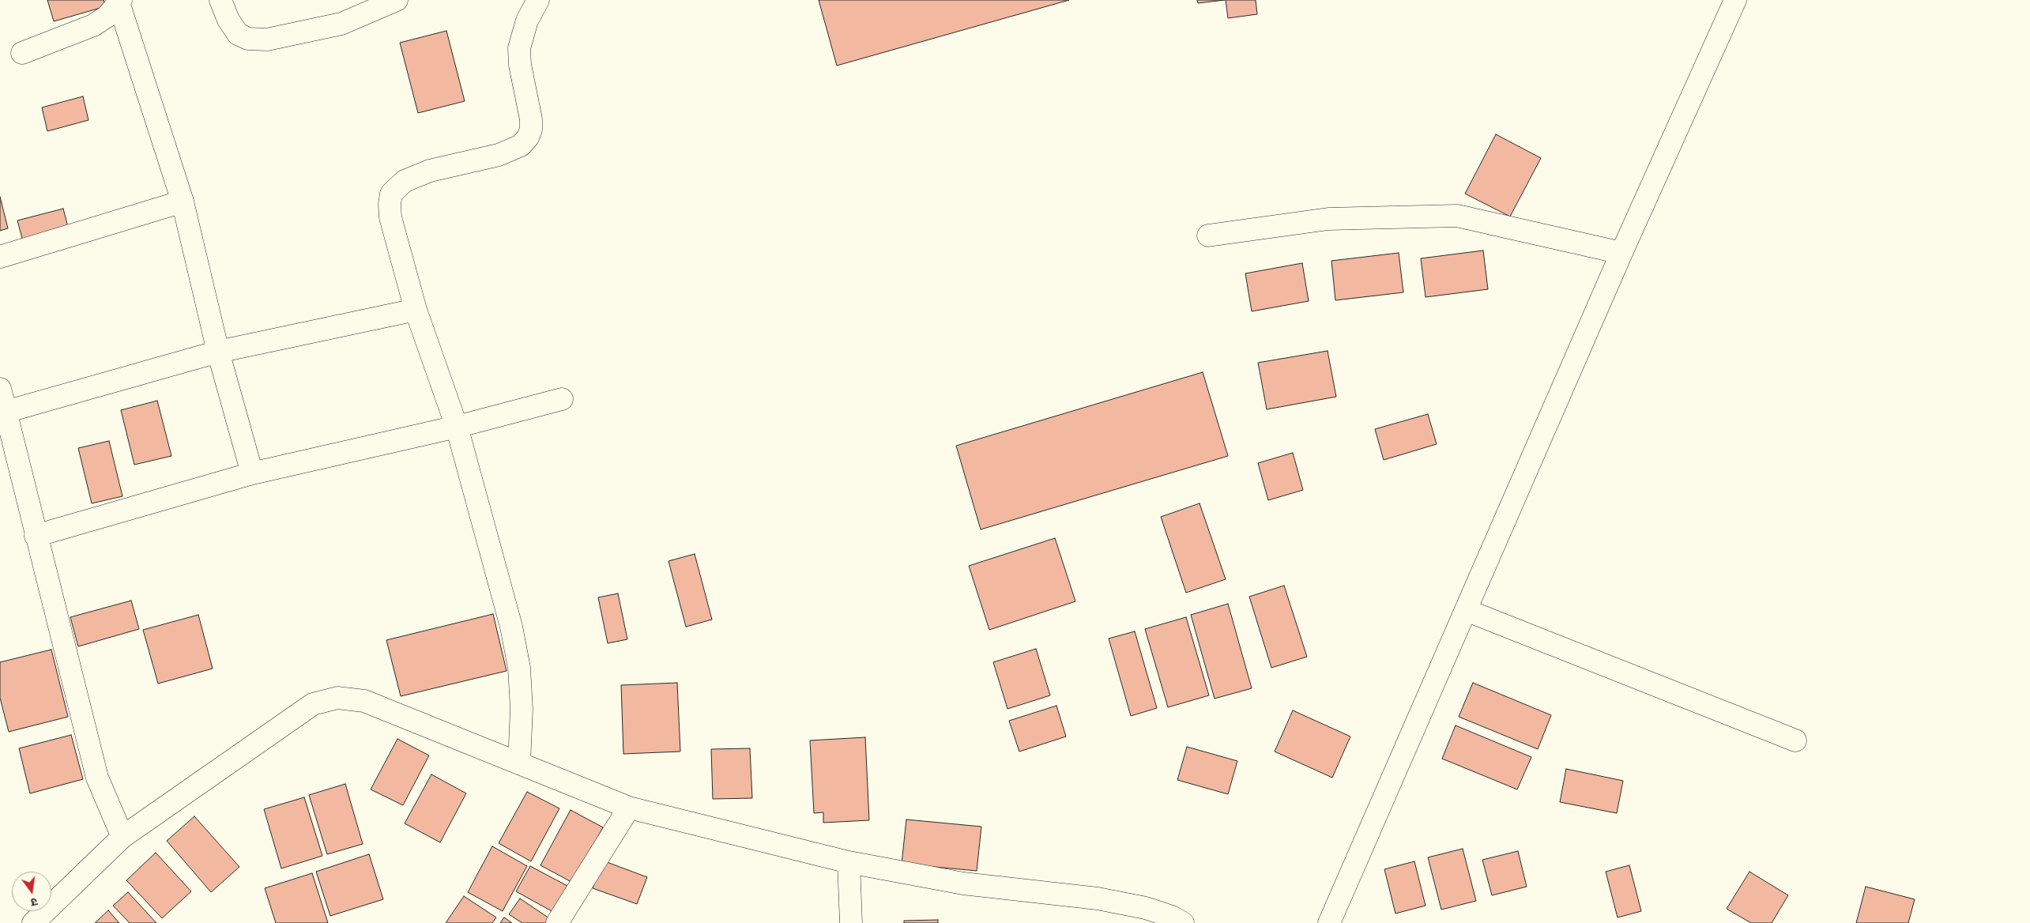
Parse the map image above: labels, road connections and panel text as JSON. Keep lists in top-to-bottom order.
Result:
{
  "north": "bottom"
}
